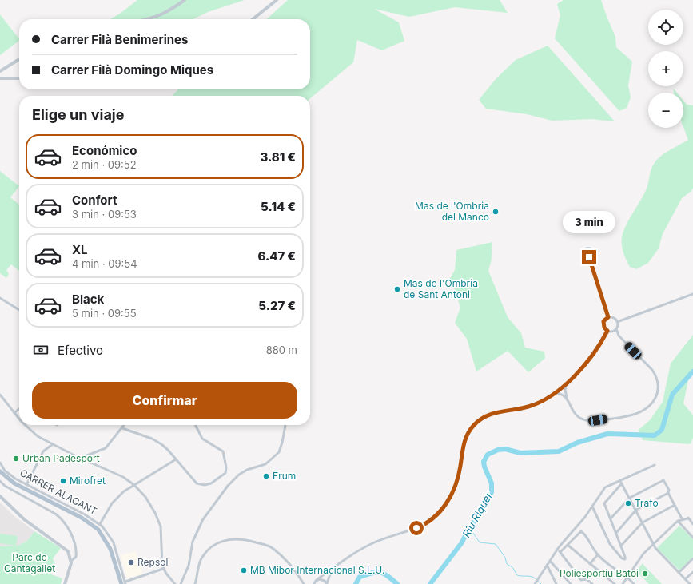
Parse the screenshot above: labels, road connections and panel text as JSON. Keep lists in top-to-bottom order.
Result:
{
  "streets": {
    "main road": ["CARRER ALACANT"]
  },
  "water": ["Riu Riquer"],
  "parks": ["Parc de Cantagallet"],
  "places": [
    "Mas de l'Ombria del Manco",
    "Mas de l'Ombria de Sant Antoni",
    "Urban Padesport",
    "Erum",
    "Mirofret",
    "Trafo",
    "Repsol",
    "MB Mibor Internacional S.L.U.",
    "Poliesportiu Batoi"
  ],
  "page": {
    "map_buttons": ["+", "−"],
    "banner": ["Carrer Filà Benimerines", "Carrer Filà Domingo Miques"],
    "heading": "Elige un viaje",
    "list": [
      {
        "name": "Económico",
        "note": "2 min · 09:52",
        "value": "3.81 €"
      },
      {
        "name": "Confort",
        "note": "3 min · 09:53",
        "value": "5.14 €"
      },
      {
        "name": "XL",
        "note": "4 min · 09:54",
        "value": "6.47 €"
      },
      {
        "name": "Black",
        "note": "5 min · 09:55",
        "value": "5.27 €"
      }
    ],
    "bubble": "3 min",
    "pay": ["Efectivo", "880 m"],
    "buttons": "Confirmar"
  }
}
